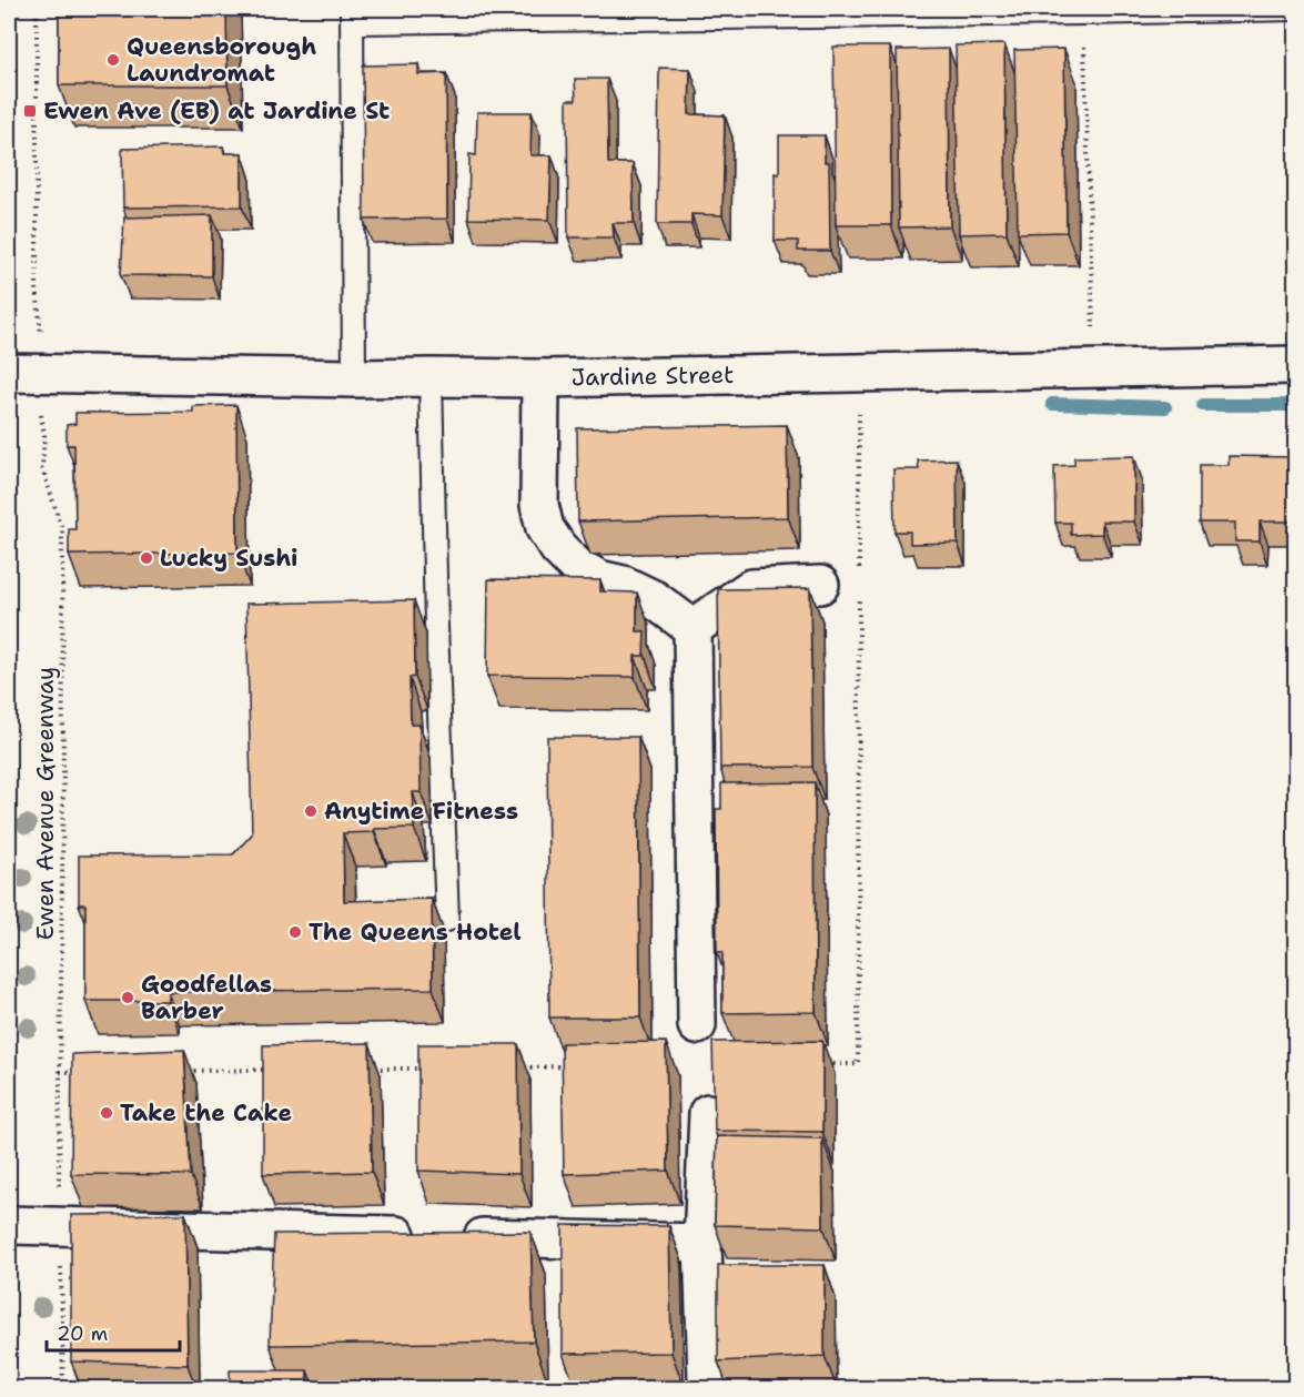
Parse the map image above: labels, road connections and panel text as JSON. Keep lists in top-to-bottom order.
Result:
{
  "streets": {
    "street": ["Jardine Street"],
    "path": ["Ewen Avenue Greenway"]
  },
  "places": {
    "other": [
      "Queensborough Laundromat",
      "Lucky Sushi",
      "Anytime Fitness",
      "The Queens Hotel",
      "Goodfellas Barber",
      "Take the Cake"
    ],
    "transit": ["Ewen Ave (EB) at Jardine St"]
  },
  "scale_bar": "20 m"
}
